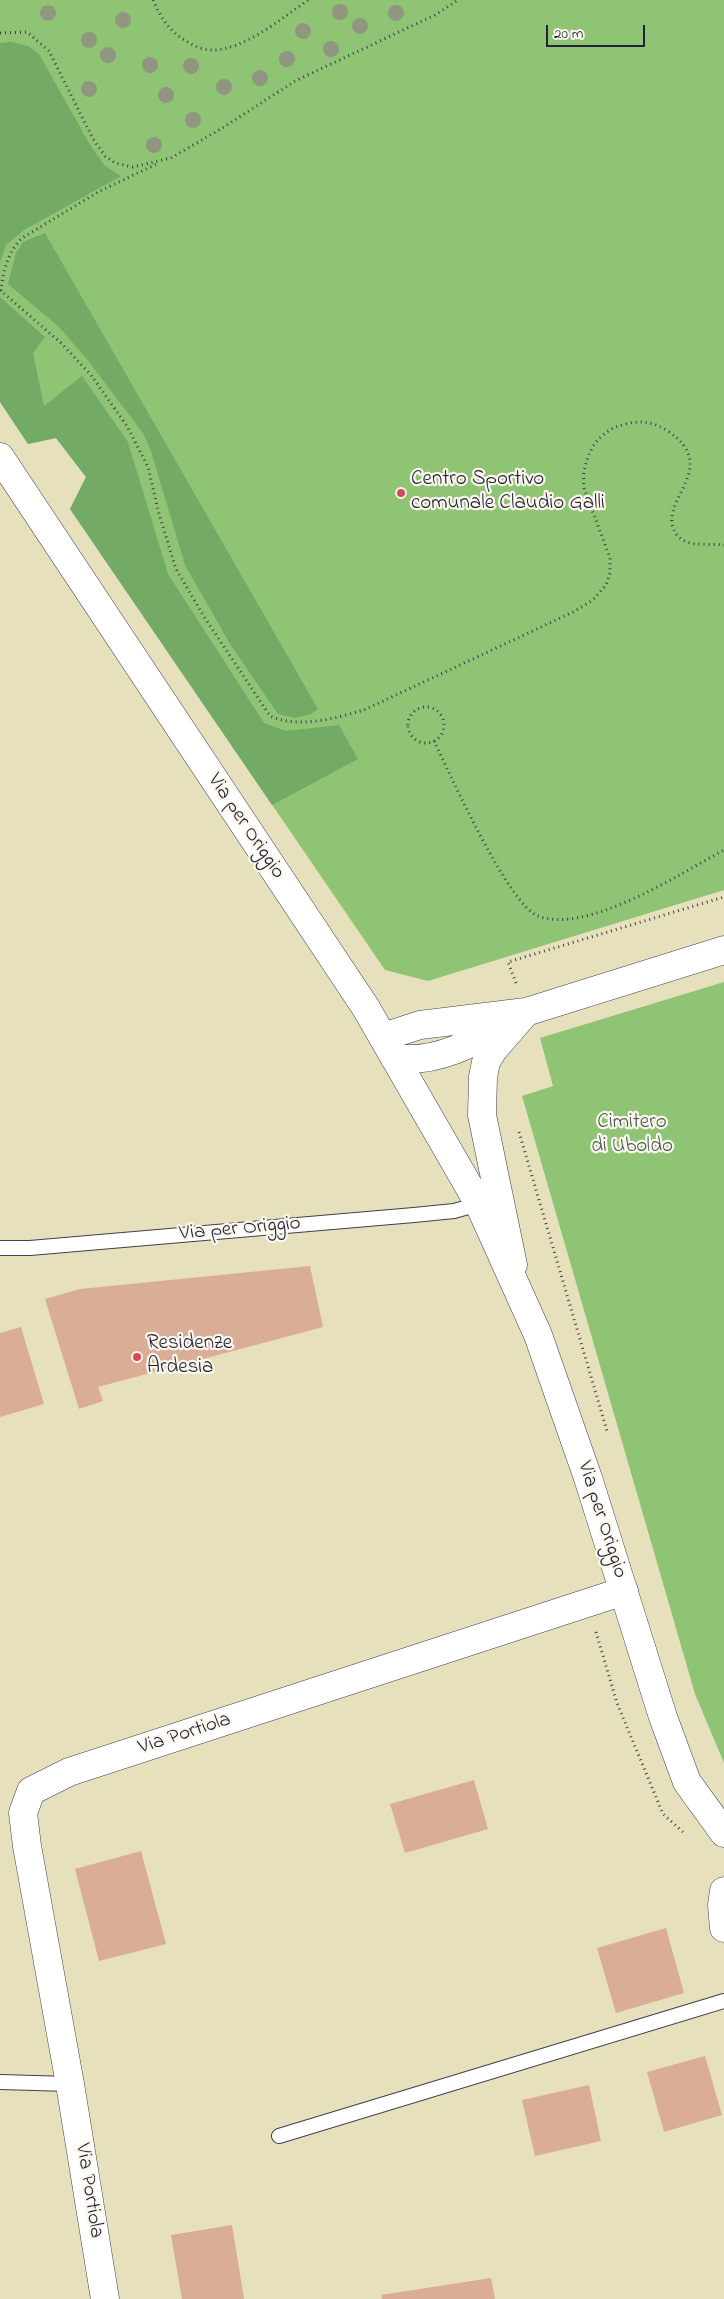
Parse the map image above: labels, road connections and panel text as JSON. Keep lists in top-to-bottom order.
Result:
{
  "streets": {
    "street": ["Via per Origgio", "Via Portiola"]
  },
  "crossings": [
    ["Via per Origgio", "Via Portiola"]
  ],
  "parks": ["Cimitero di Uboldo"],
  "places": ["Centro Sportivo comunale Claudio Galli", "Residenze Ardesia"],
  "scale_bar": "20 m"
}
